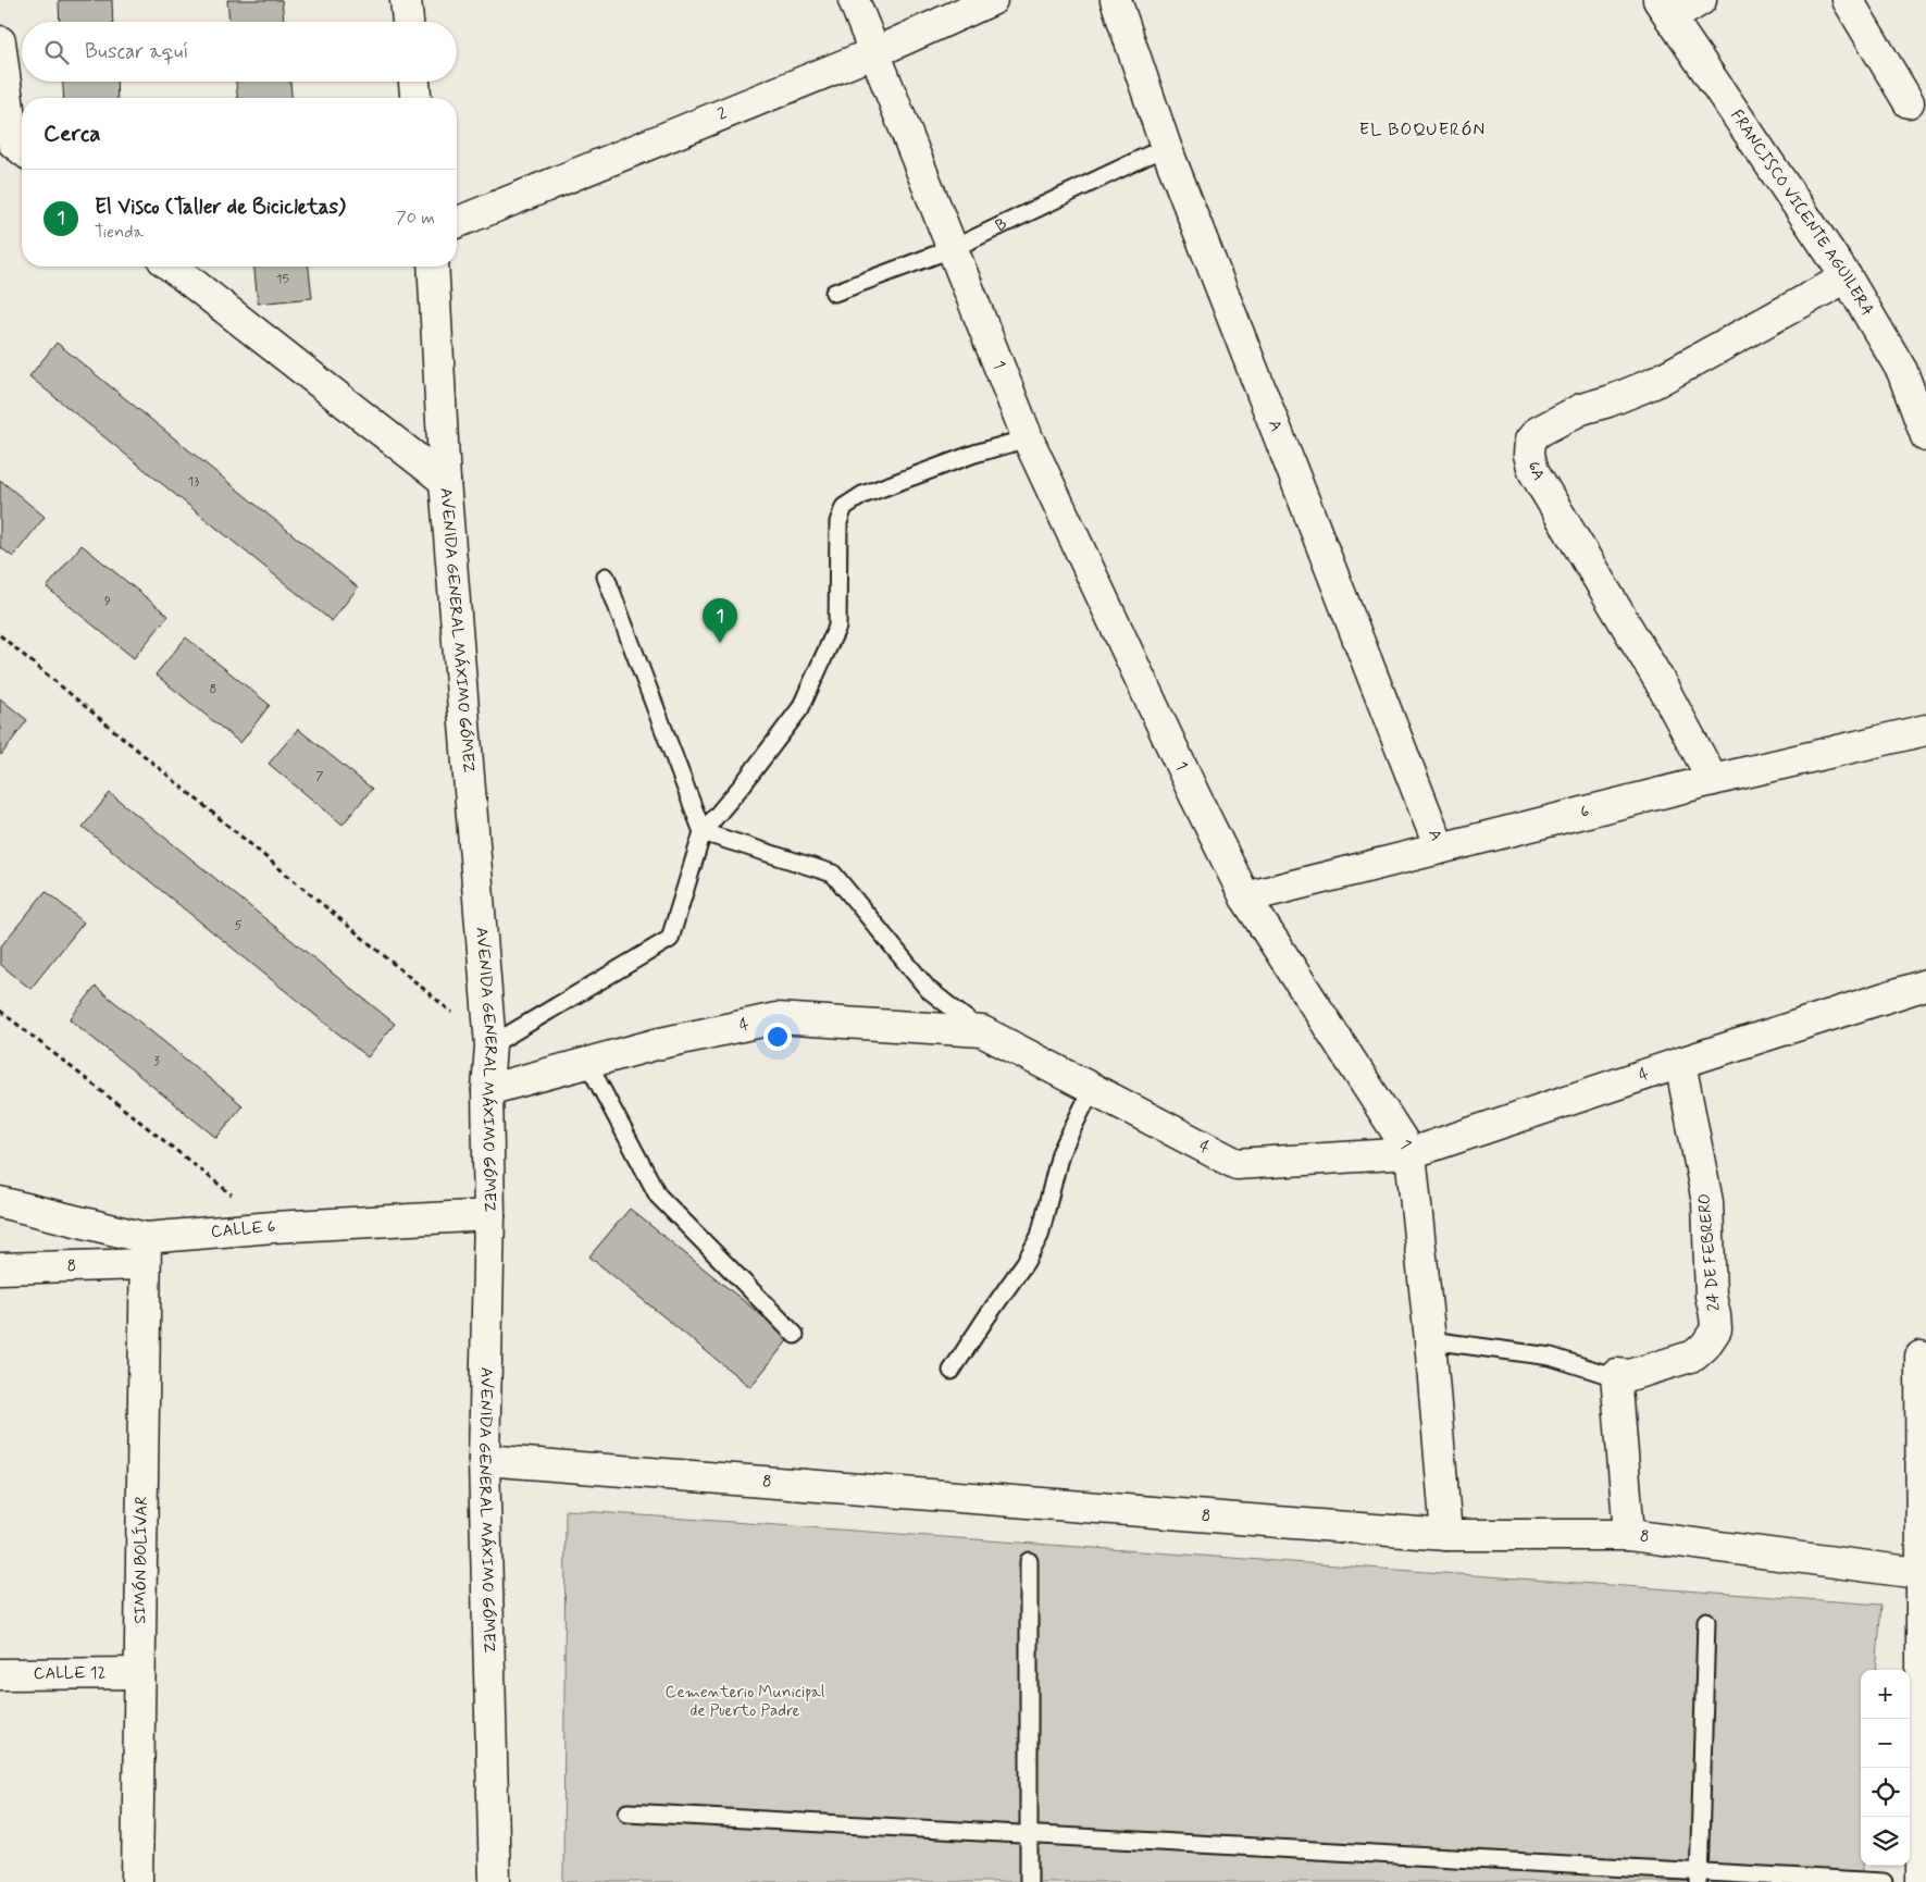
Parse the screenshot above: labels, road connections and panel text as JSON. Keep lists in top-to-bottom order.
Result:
{
  "streets": {
    "street": [
      "2",
      "FRANCISCO VICENTE AGUILERA",
      "1",
      "A",
      "6A",
      "AVENIDA GENERAL MÁXIMO GÓMEZ",
      "6",
      "4",
      "CALLE 6",
      "24 DE FEBRERO",
      "8",
      "SIMÓN BOLÍVAR",
      "CALLE 12"
    ],
    "lane": ["B"]
  },
  "crossings": [
    ["2", "1"],
    ["FRANCISCO VICENTE AGUILERA", "6A"],
    ["B", "1"],
    ["B", "A"],
    ["1", "6"],
    ["1", "4"],
    ["1", "8"],
    ["A", "6"],
    ["6A", "6"],
    ["AVENIDA GENERAL MÁXIMO GÓMEZ", "4"],
    ["AVENIDA GENERAL MÁXIMO GÓMEZ", "CALLE 6"],
    ["AVENIDA GENERAL MÁXIMO GÓMEZ", "8"],
    ["4", "24 DE FEBRERO"],
    ["CALLE 6", "8"],
    ["CALLE 6", "SIMÓN BOLÍVAR"],
    ["8", "SIMÓN BOLÍVAR"],
    ["SIMÓN BOLÍVAR", "CALLE 12"]
  ],
  "districts": ["EL BOQUERÓN"],
  "parks": ["Cementerio Municipal de Puerto Padre"],
  "house_numbers": [
    "15",
    "13",
    "9",
    "8",
    "7",
    "5",
    "3"
  ],
  "page": {
    "search": "Buscar aquí",
    "heading": "Cerca",
    "list": [
      {
        "mark": "1",
        "name": "El Visco (Taller de Bicicletas)",
        "note": "Tienda",
        "value": "70 m"
      }
    ],
    "pins": "1",
    "map_buttons": ["+", "−"]
  }
}
